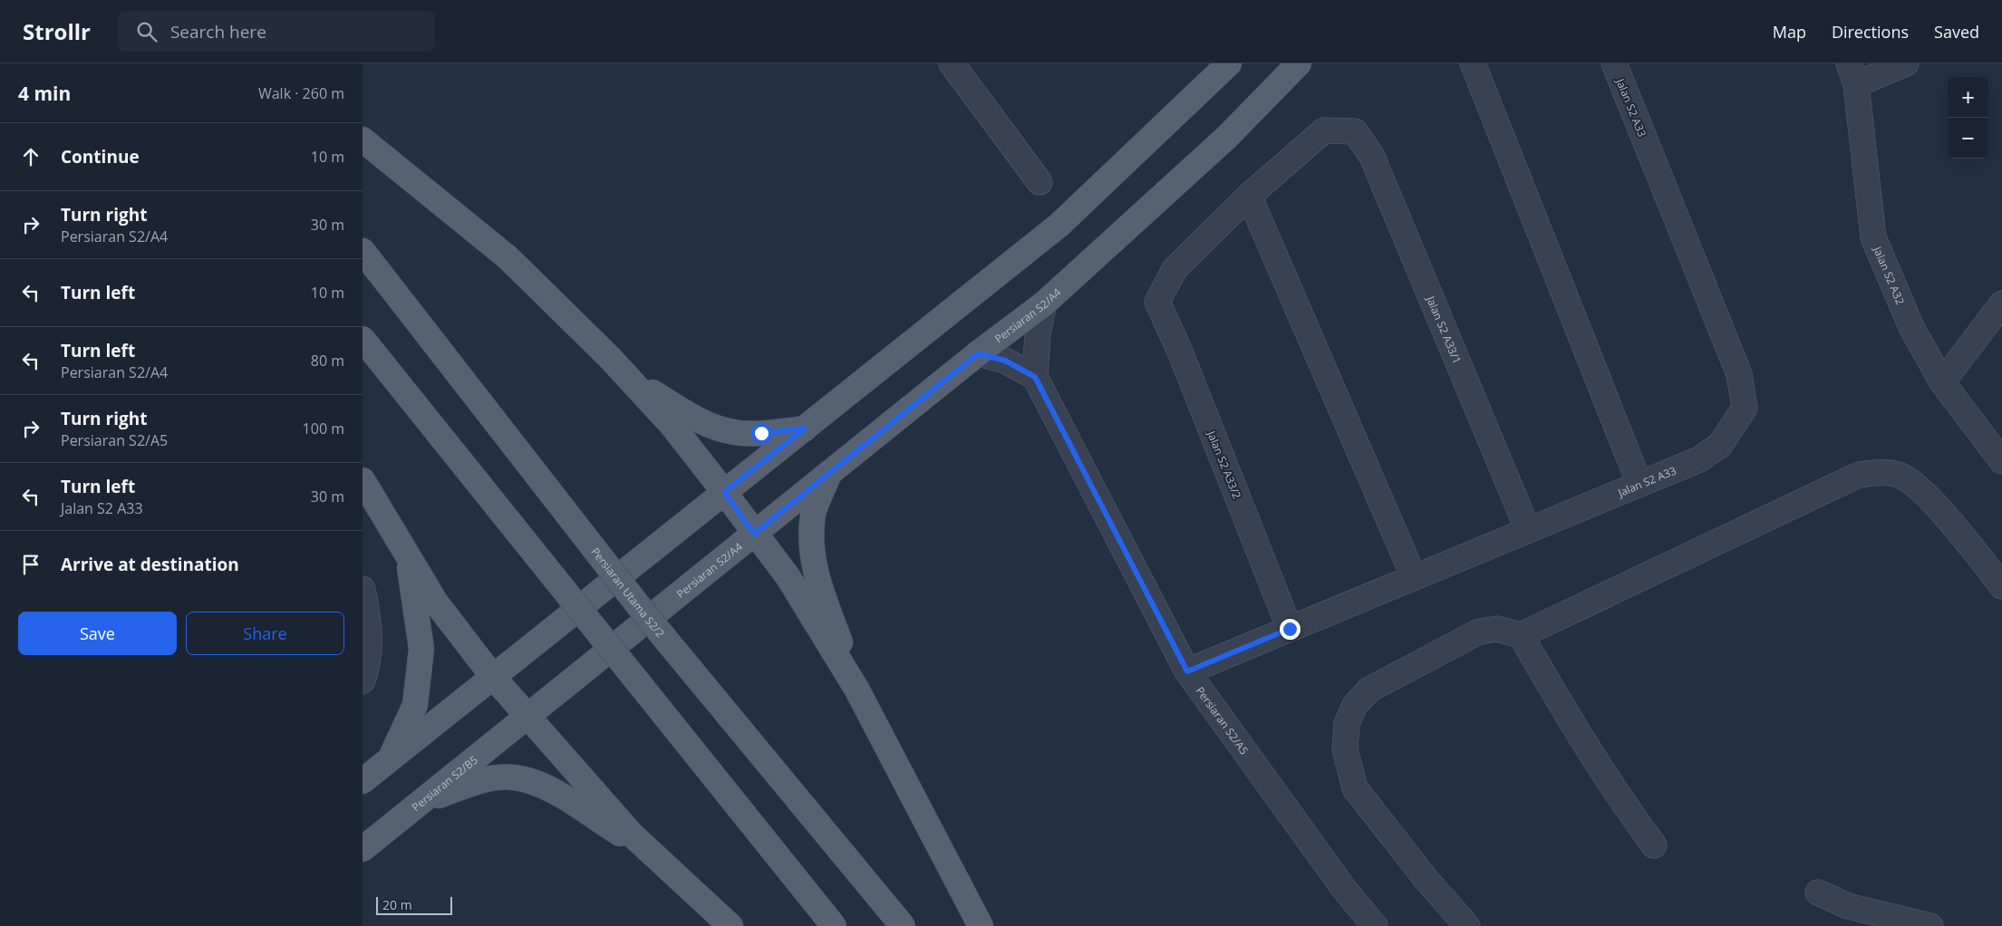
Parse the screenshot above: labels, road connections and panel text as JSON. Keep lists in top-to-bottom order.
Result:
{
  "streets": {
    "main road": ["Persiaran S2/A4", "Persiaran Utama S2/2", "Persiaran S2/B5"],
    "street": [
      "Jalan S2 A33",
      "Jalan S2 A32",
      "Jalan S2 A33/1",
      "Jalan S2 A33/2",
      "Persiaran S2/A5"
    ]
  },
  "crossings": [
    ["Jalan S2 A33", "Jalan S2 A33/1"],
    ["Jalan S2 A33", "Jalan S2 A33/2"],
    ["Jalan S2 A33", "Persiaran S2/A5"],
    ["Persiaran S2/A4", "Persiaran S2/B5"],
    ["Jalan S2 A33/1", "Jalan S2 A33/2"]
  ],
  "scale_bar": "20 m",
  "page": {
    "header": "Strollr",
    "search": "Search here",
    "nav": ["Map", "Directions", "Saved"],
    "heading": ["4 min", "Walk · 260 m"],
    "map_buttons": ["+", "−"],
    "list": [
      ["Continue", "10 m"],
      ["Turn right", "Persiaran S2/A4", "30 m"],
      ["Turn left", "10 m"],
      ["Turn left", "Persiaran S2/A4", "80 m"],
      ["Turn right", "Persiaran S2/A5", "100 m"],
      ["Turn left", "Jalan S2 A33", "30 m"],
      "Arrive at destination"
    ],
    "buttons": ["Save", "Share"],
    "scale": "20 m"
  }
}
